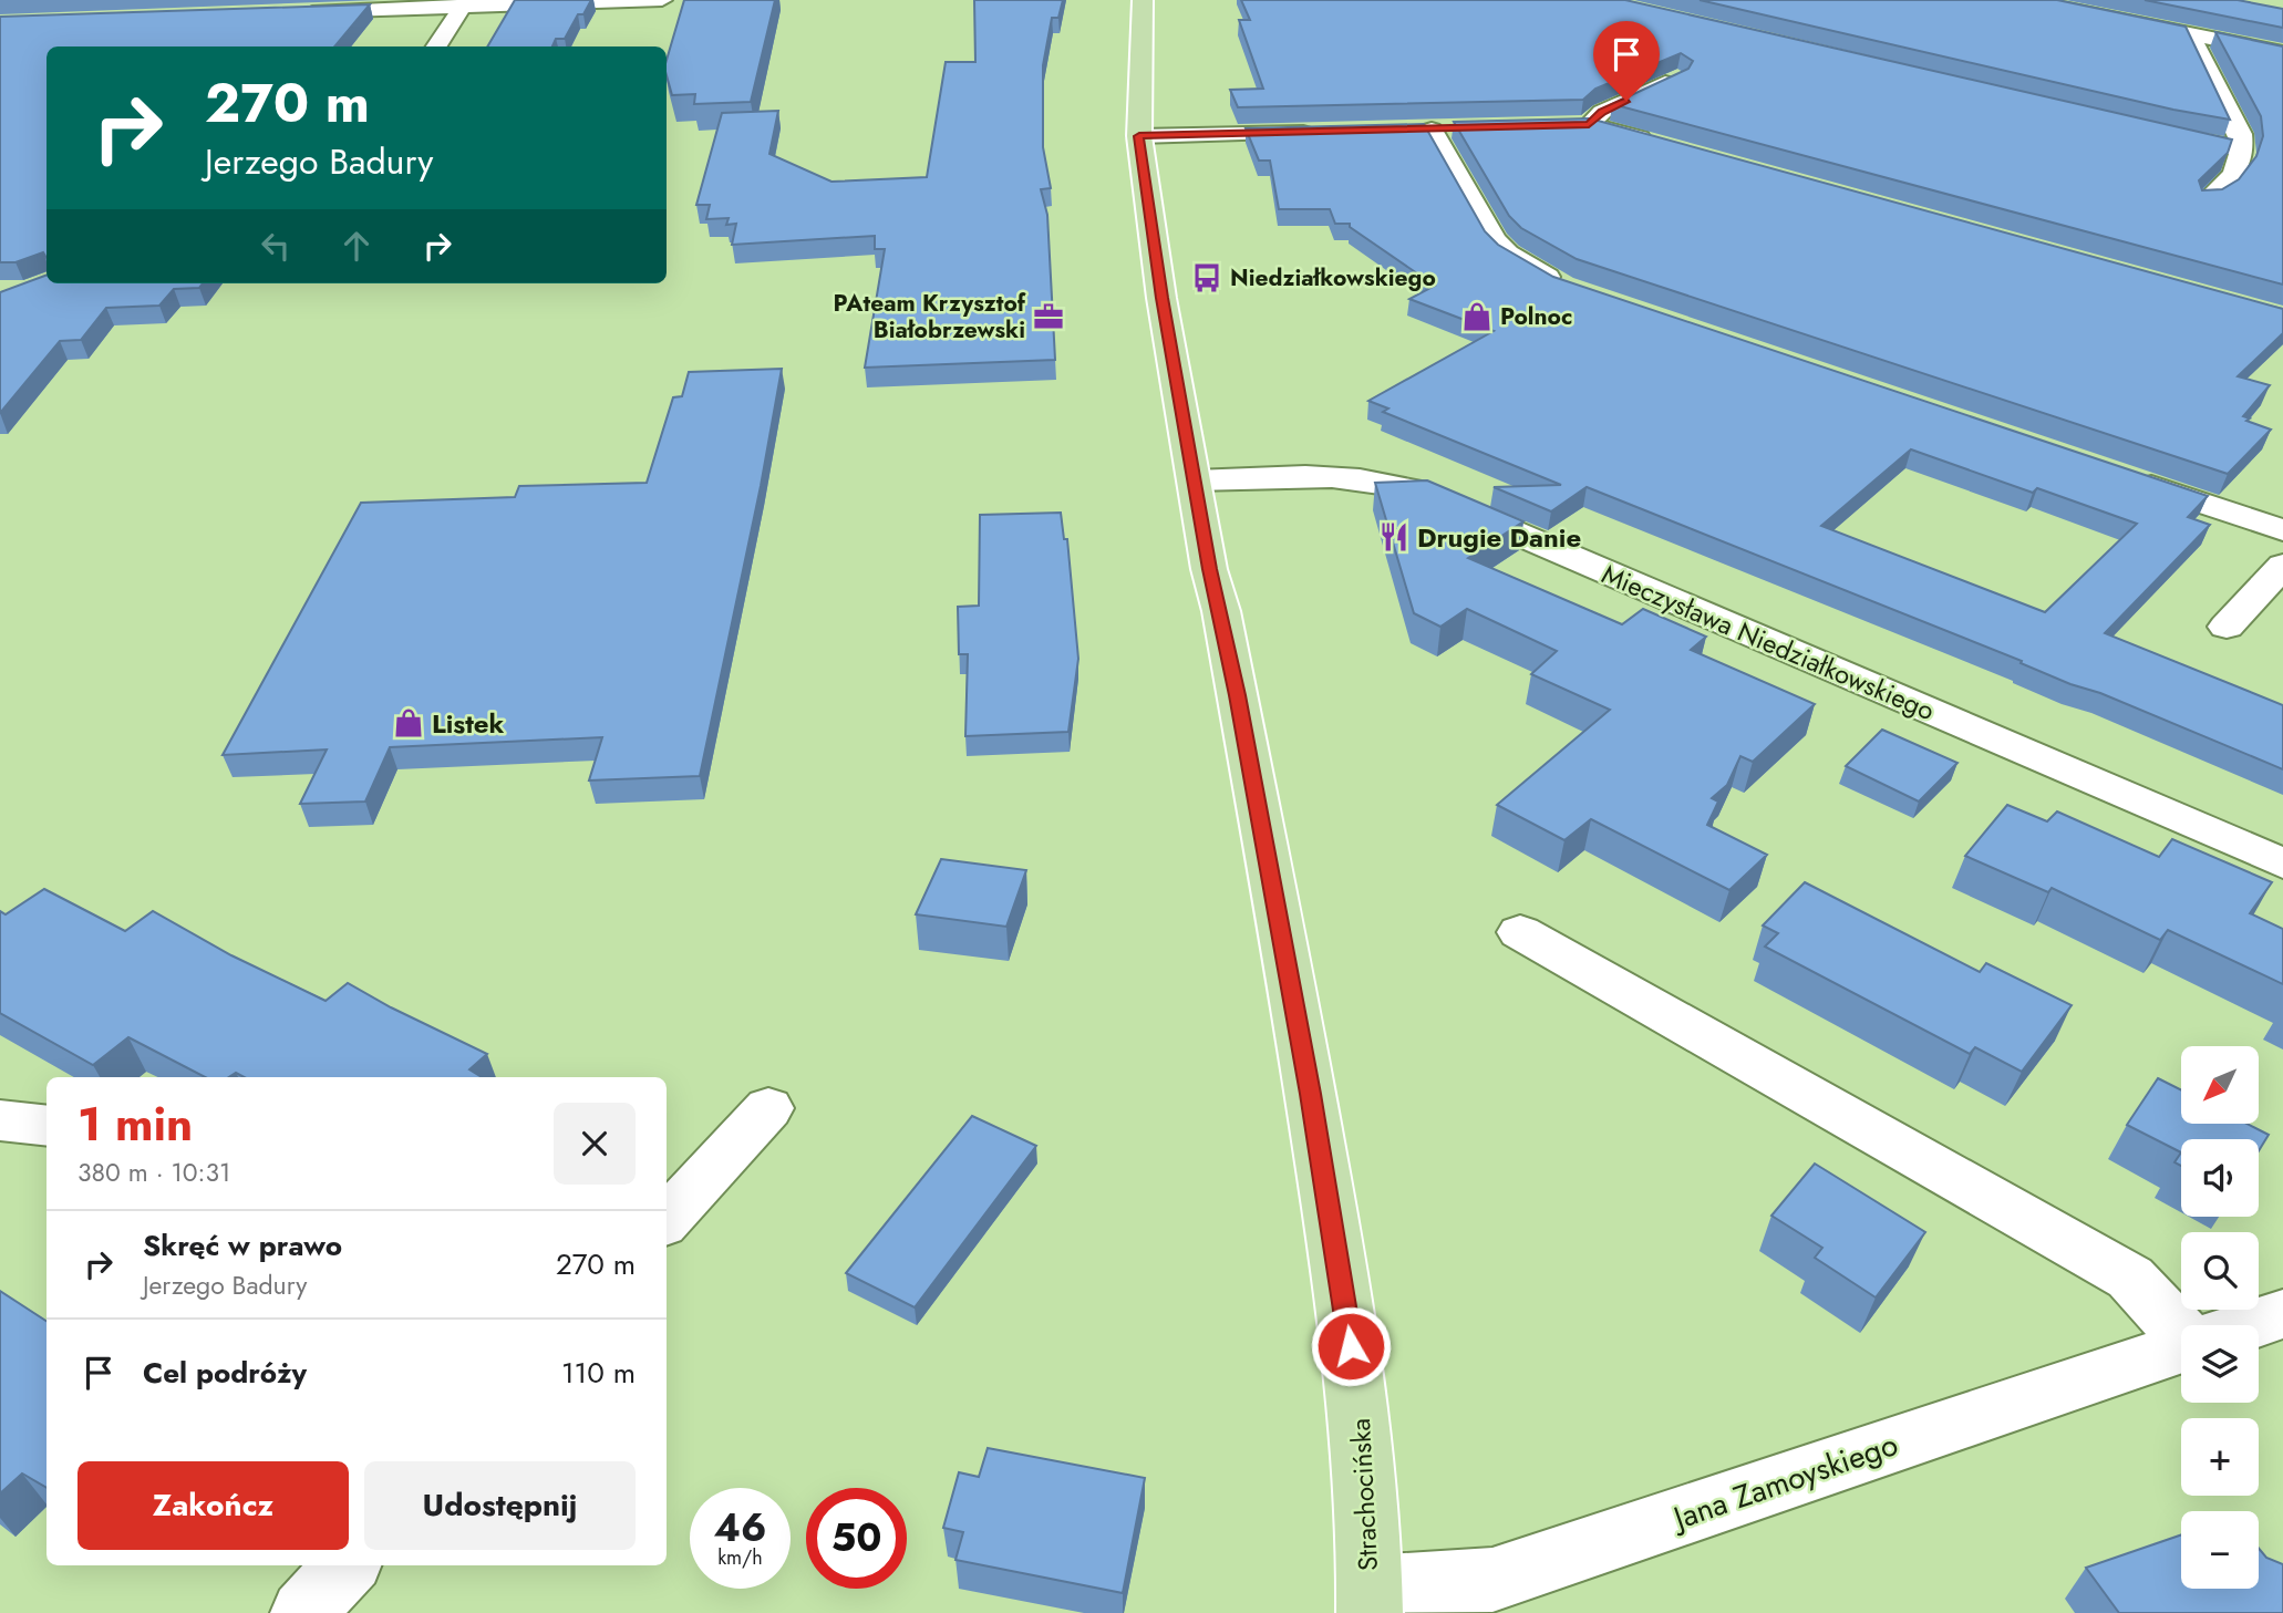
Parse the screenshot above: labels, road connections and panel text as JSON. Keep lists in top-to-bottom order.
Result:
{
  "streets": {
    "main road": ["Strachocińska"],
    "street": ["Mieczysława Niedziałkowskiego", "Jana Zamoyskiego"]
  },
  "crossings": [
    ["Mieczysława Niedziałkowskiego", "Strachocińska"],
    ["Jana Zamoyskiego", "Strachocińska"]
  ],
  "places": {
    "bus stop": ["Niedziałkowskiego"],
    "office": ["PAteam Krzysztof Białobrzewski"],
    "shop": ["Polnoc", "Listek"],
    "restaurant": ["Drugie Danie"]
  },
  "north": "bottom left",
  "page": {
    "turn": ["270 m", "Jerzego Badury"],
    "map_buttons": ["+", "−"],
    "heading": ["1 min", "380 m · 10:31"],
    "list": [
      {
        "name": "Skręć w prawo",
        "note": "Jerzego Badury",
        "value": "270 m"
      },
      {
        "name": "Cel podróży",
        "value": "110 m"
      }
    ],
    "buttons": ["Zakończ", "Udostępnij"],
    "speed": "46 km/h",
    "limit": "50"
  }
}
